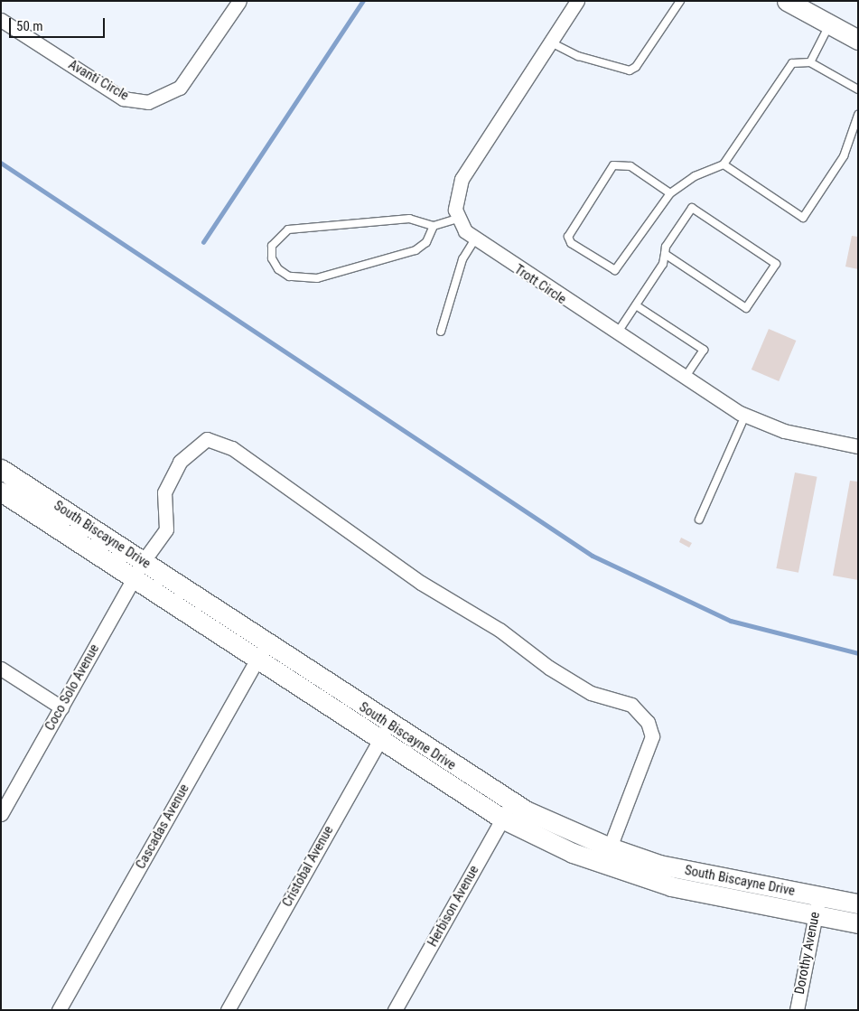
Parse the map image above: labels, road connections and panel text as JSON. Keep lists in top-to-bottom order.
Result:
{
  "streets": {
    "street": [
      "Avanti Circle",
      "Trott Circle",
      "South Biscayne Drive",
      "Coco Solo Avenue",
      "Cascadas Avenue",
      "Cristobal Avenue",
      "Herbison Avenue",
      "Dorothy Avenue"
    ]
  },
  "crossings": [
    ["South Biscayne Drive", "Coco Solo Avenue"],
    ["South Biscayne Drive", "Cascadas Avenue"],
    ["South Biscayne Drive", "Cristobal Avenue"],
    ["South Biscayne Drive", "Herbison Avenue"],
    ["South Biscayne Drive", "Dorothy Avenue"]
  ],
  "scale_bar": "50 m"
}
